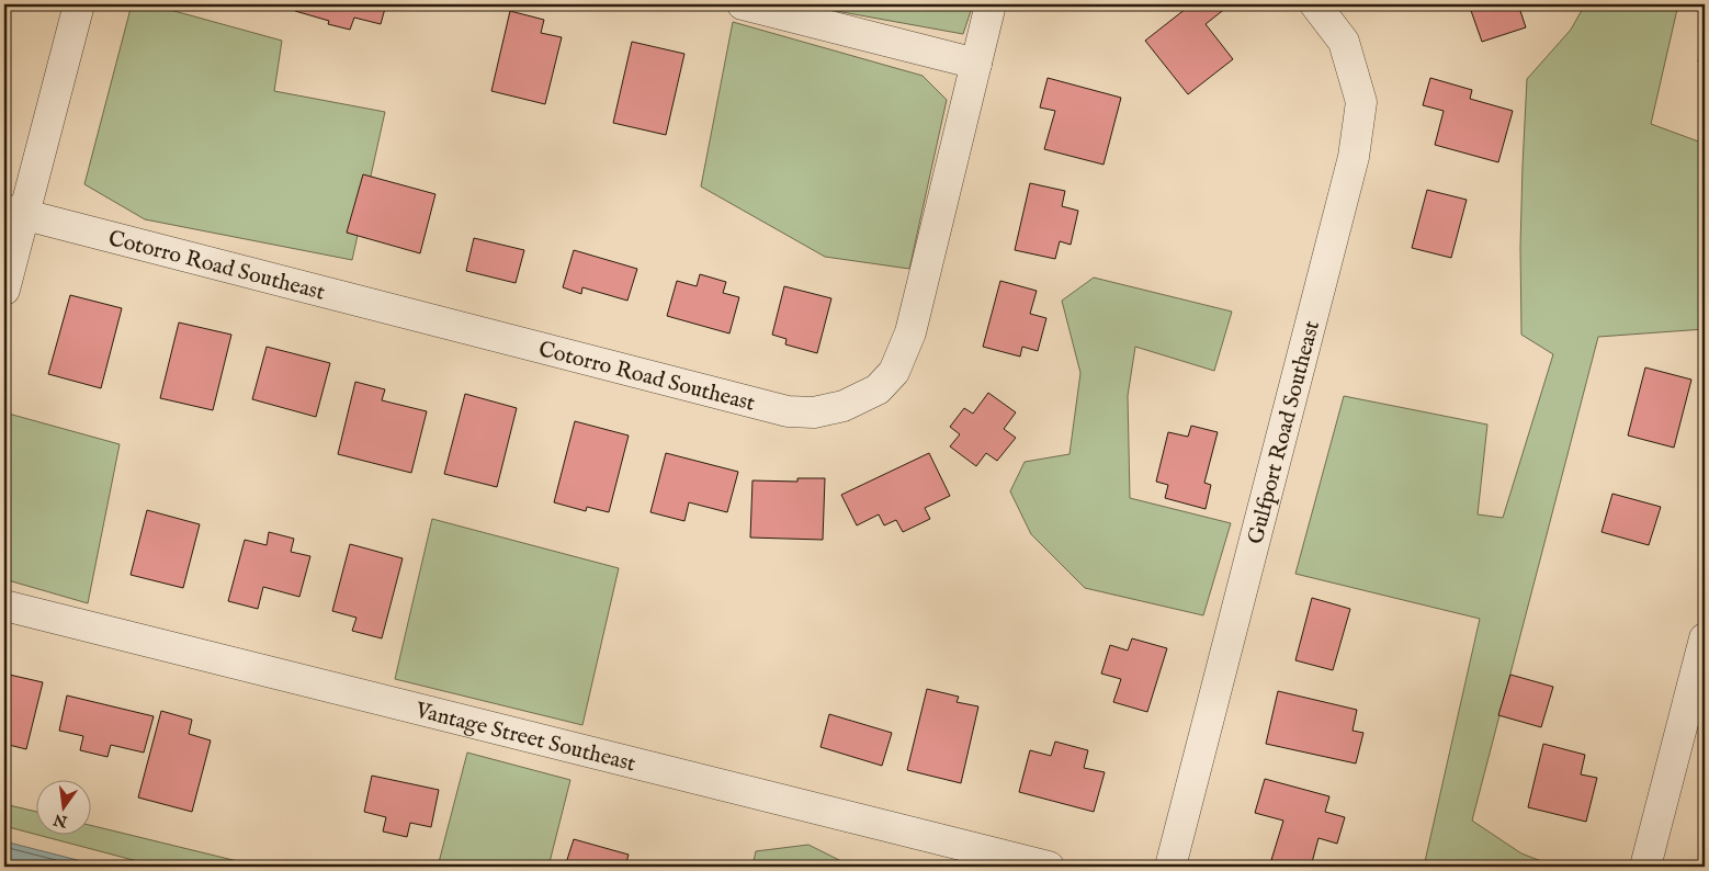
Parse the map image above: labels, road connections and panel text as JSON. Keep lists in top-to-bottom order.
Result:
{
  "streets": {
    "street": ["Cotorro Road Southeast", "Gulfport Road Southeast", "Vantage Street Southeast"]
  },
  "north": "bottom"
}
